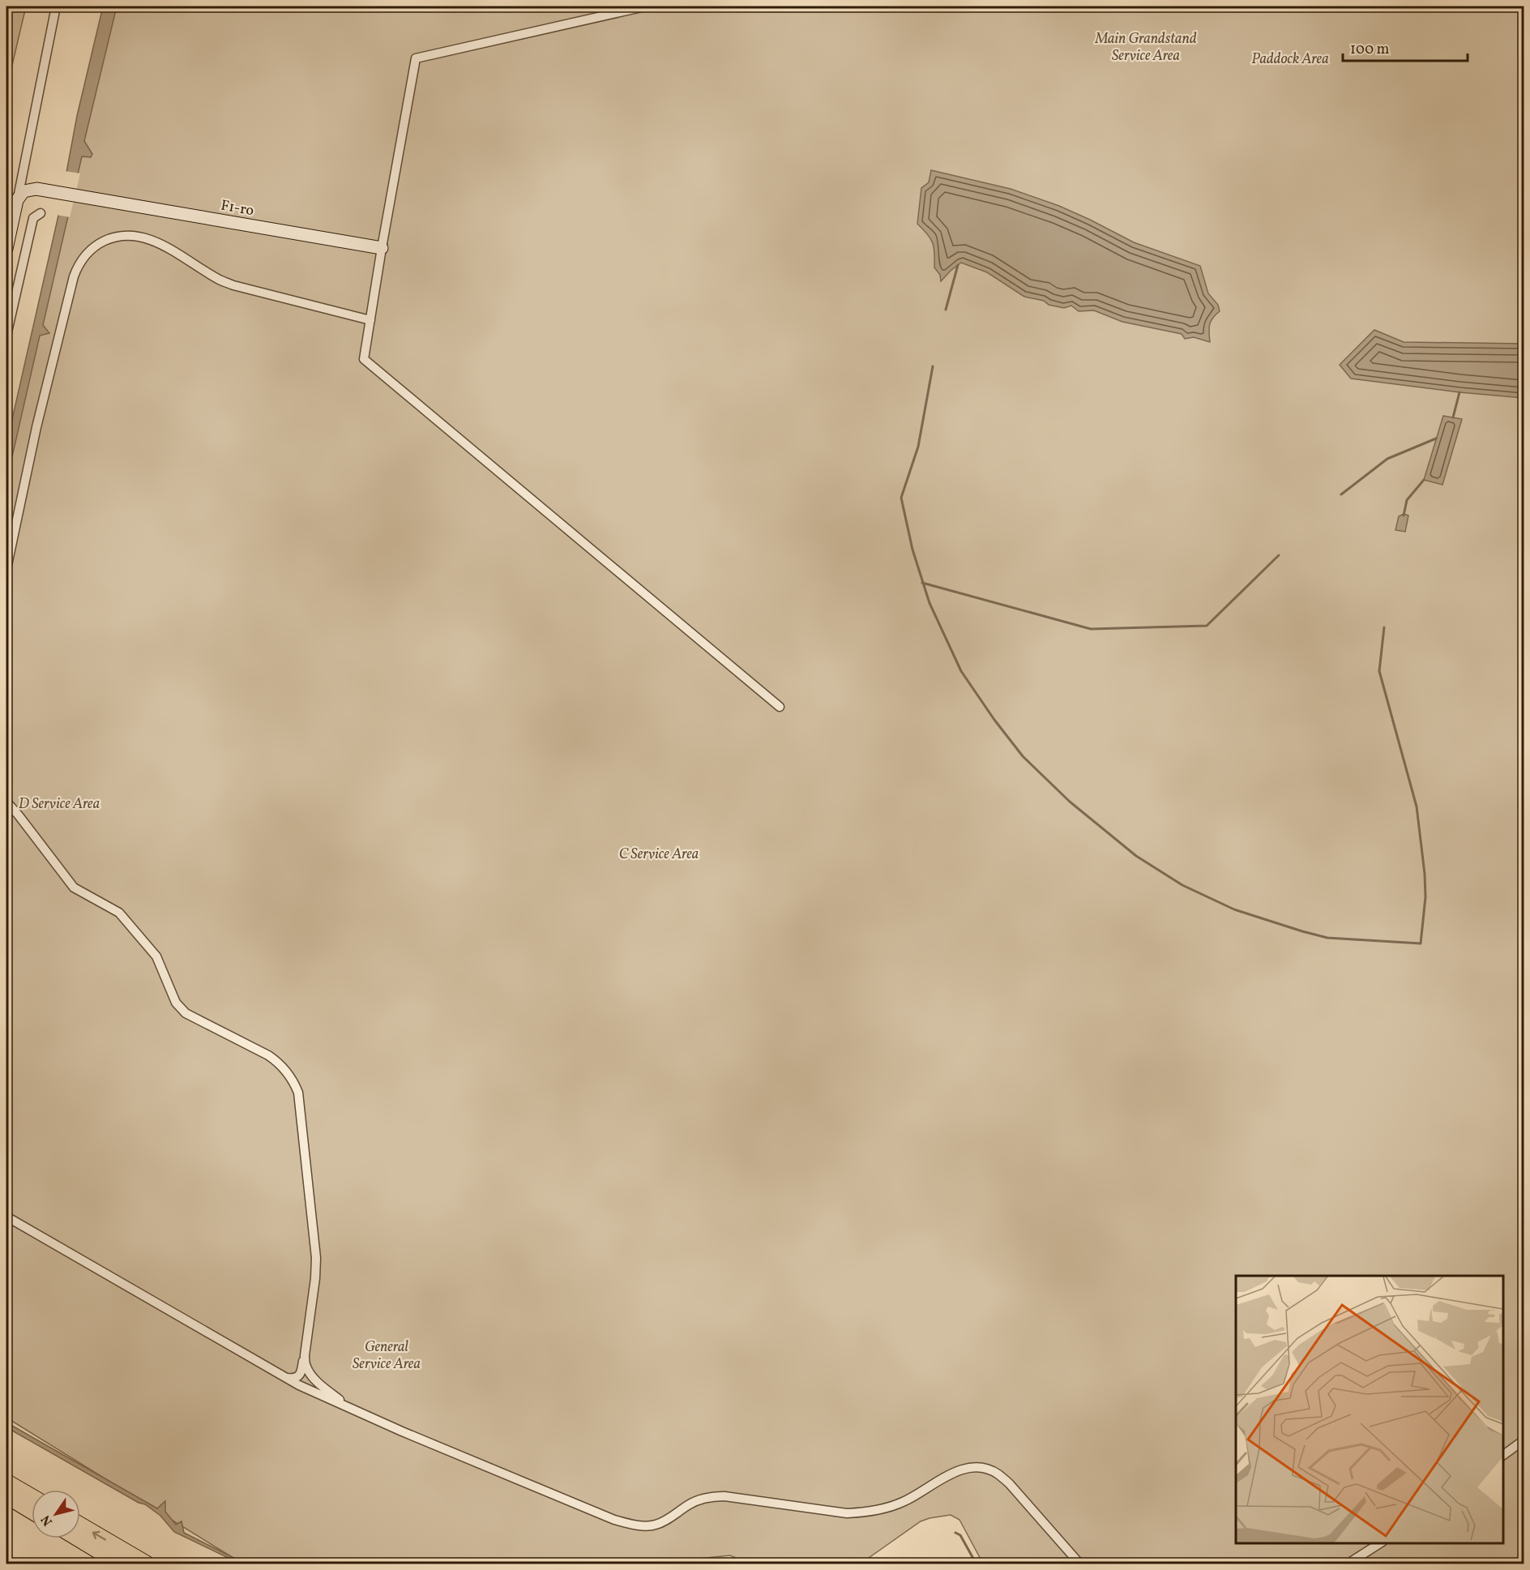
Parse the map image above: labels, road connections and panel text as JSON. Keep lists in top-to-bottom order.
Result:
{
  "streets": {
    "street": ["F1-ro"]
  },
  "parks": [
    "Main Grandstand Service Area",
    "Paddock Area",
    "D Service Area",
    "C Service Area",
    "General Service Area"
  ],
  "scale_bar": "100 m",
  "north": "bottom left"
}
